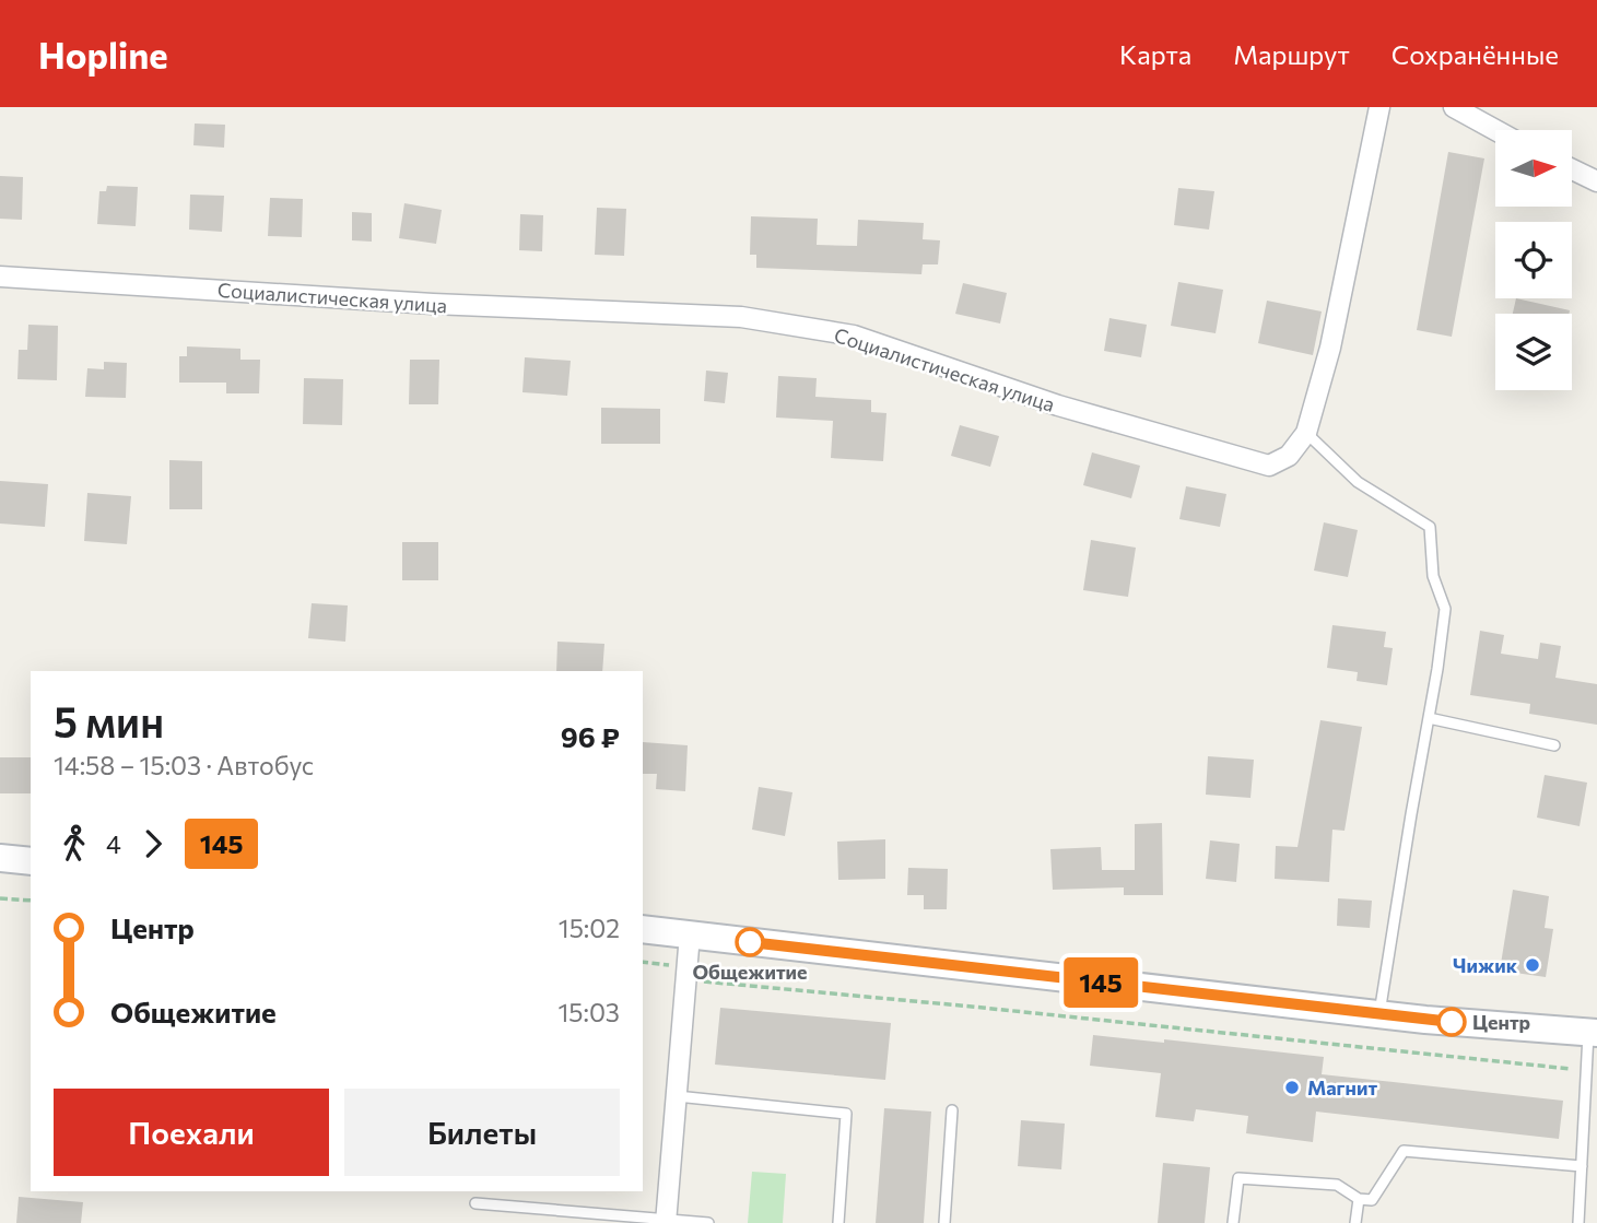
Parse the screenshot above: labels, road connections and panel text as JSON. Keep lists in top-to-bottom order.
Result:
{
  "streets": {
    "street": ["Социалистическая улица"]
  },
  "places": [
    "Общежитие",
    "Чижик",
    "Центр",
    "Магнит"
  ],
  "lines": ["bus line 145"],
  "north": "right",
  "page": {
    "header": "Hopline",
    "nav": ["Карта", "Маршрут", "Сохранённые"],
    "on_map": "145",
    "heading": ["5 мин", "14:58 – 15:03 · Автобус", "96 ₽"],
    "legs": ["4", "145"],
    "list": [
      {
        "name": "Центр",
        "value": "15:02"
      },
      {
        "name": "Общежитие",
        "value": "15:03"
      }
    ],
    "buttons": ["Поехали", "Билеты"]
  }
}
